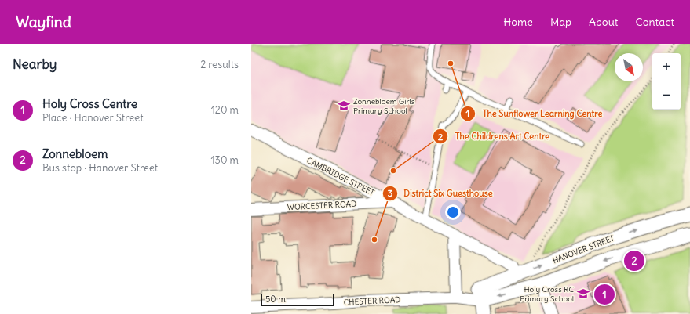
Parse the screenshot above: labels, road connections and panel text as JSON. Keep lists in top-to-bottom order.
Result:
{
  "streets": {
    "street": [
      "CAMBRIDGE STREET",
      "WORCESTER ROAD",
      "HANOVER STREET",
      "CHESTER ROAD"
    ]
  },
  "crossings": [
    ["CAMBRIDGE STREET", "WORCESTER ROAD"],
    ["HANOVER STREET", "CHESTER ROAD"]
  ],
  "places": {
    "other": ["The Sunflower Learning Centre", "The Childrens Art Centre", "District Six Guesthouse"],
    "school or university": ["Zonnebloem Girls Primary School", "Holy Cross RC Primary School"]
  },
  "scale_bar": "50 m",
  "north": "bottom right",
  "page": {
    "header": "Wayfind",
    "nav": [
      "Home",
      "Map",
      "About",
      "Contact"
    ],
    "heading": ["Nearby", "2 results"],
    "map_buttons": ["+", "−"],
    "list": [
      {
        "mark": "1",
        "name": "Holy Cross Centre",
        "note": "Place · Hanover Street",
        "value": "120 m"
      },
      {
        "mark": "2",
        "name": "Zonnebloem",
        "note": "Bus stop · Hanover Street",
        "value": "130 m"
      }
    ],
    "pins": ["2", "1"],
    "scale": "50 m"
  }
}
